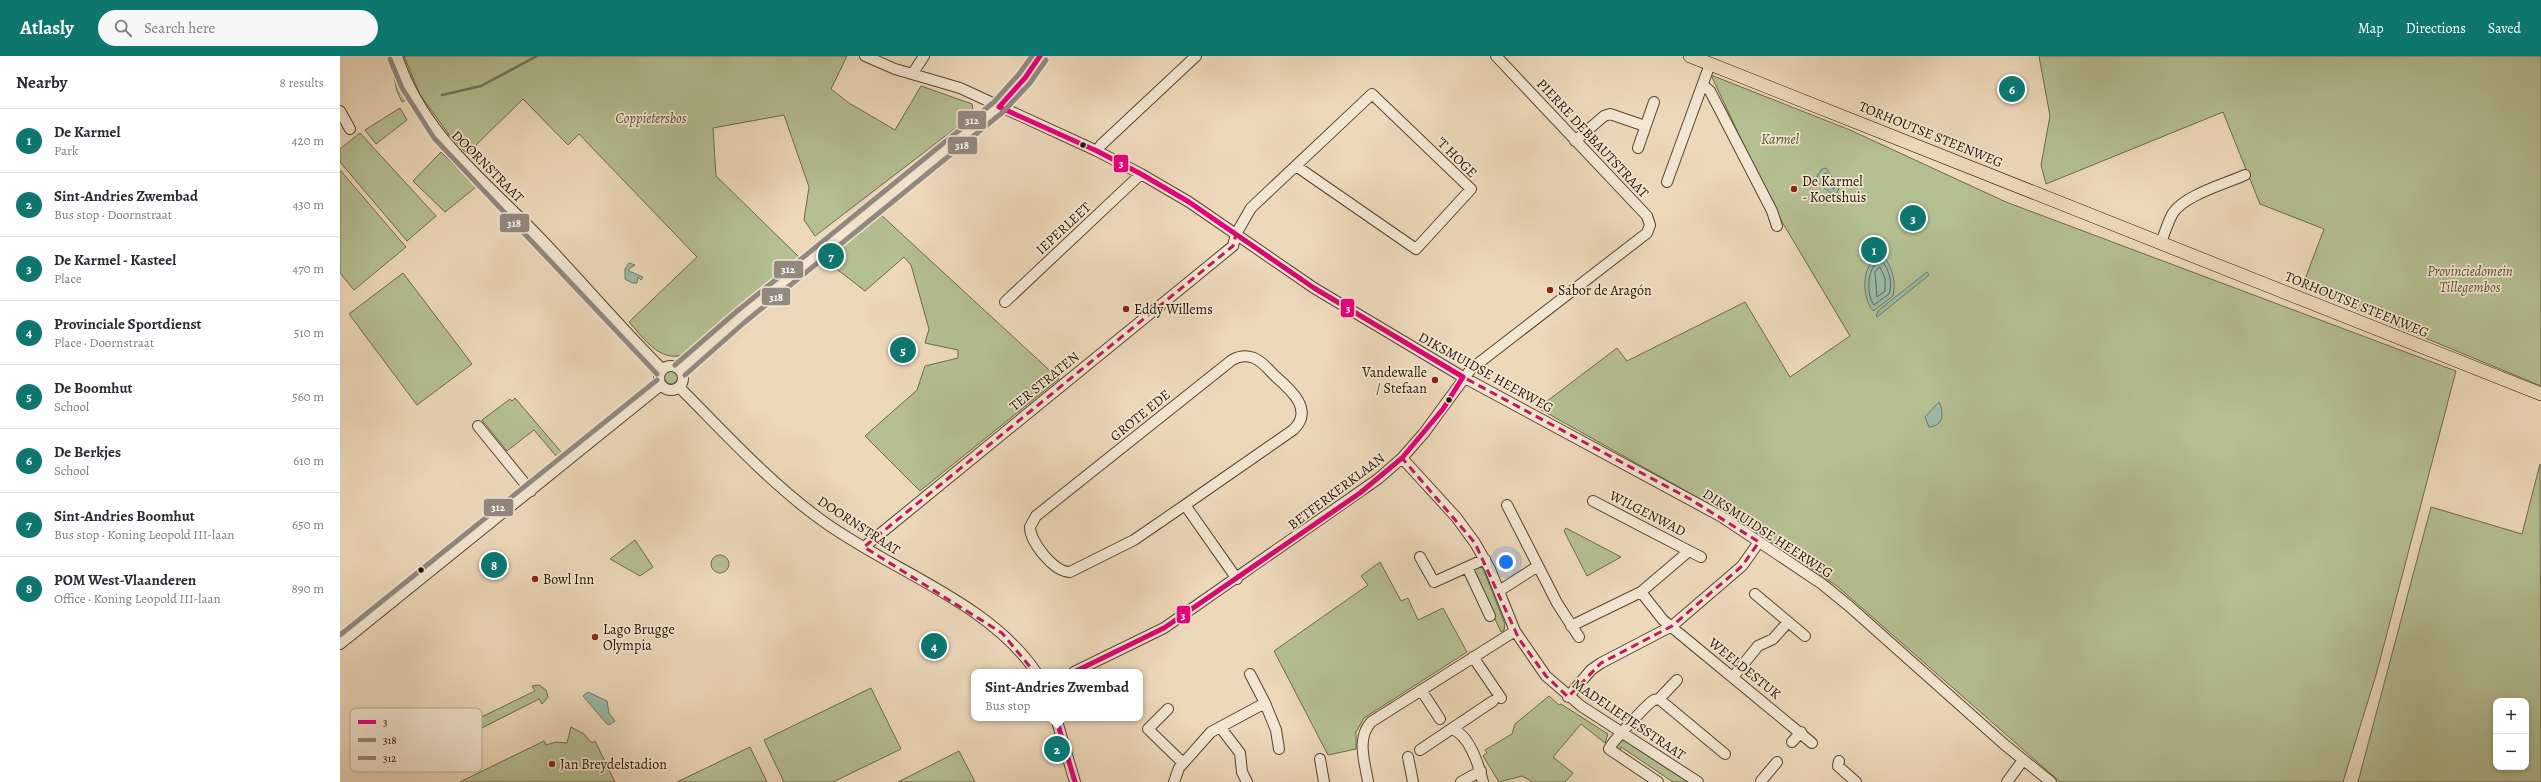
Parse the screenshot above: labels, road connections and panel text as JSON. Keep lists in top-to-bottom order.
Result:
{
  "streets": {
    "main road": ["TORHOUTSE STEENWEG"],
    "street": [
      "PIERRE DEBBAUTSTRAAT",
      "'T HOGE",
      "DOORNSTRAAT",
      "IEPERLEET",
      "DIKSMUIDSE HEERWEG",
      "TER STRATEN",
      "GROTE EDE",
      "BETFERKERKLAAN",
      "WILGENWAD",
      "WEELDESTUK",
      "MADELIEFJESSTRAAT"
    ]
  },
  "crossings": [
    ["PIERRE DEBBAUTSTRAAT", "BETFERKERKLAAN"],
    ["'T HOGE", "DIKSMUIDSE HEERWEG"],
    ["'T HOGE", "TER STRATEN"],
    ["DOORNSTRAAT", "TER STRATEN"],
    ["IEPERLEET", "DIKSMUIDSE HEERWEG"],
    ["DIKSMUIDSE HEERWEG", "TER STRATEN"],
    ["DIKSMUIDSE HEERWEG", "BETFERKERKLAAN"],
    ["BETFERKERKLAAN", "MADELIEFJESSTRAAT"]
  ],
  "parks": ["Coppietersbos", "Karmel", "Provinciedomein Tillegembos"],
  "places": [
    "De Karmel - Koetshuis",
    "Sabor de Aragón",
    "Eddy Willems",
    "Vandewalle / Stefaan",
    "Bowl Inn",
    "Lago Brugge Olympia",
    "Jan Breydelstadion"
  ],
  "lines": ["transit line 3", "transit line 312", "transit line 318"],
  "legend": ["3", "318", "312"],
  "page": {
    "header": "Atlasly",
    "search": "Search here",
    "nav": ["Map", "Directions", "Saved"],
    "heading": ["Nearby", "8 results"],
    "pins": [
      "6",
      "3",
      "1",
      "7",
      "5",
      "8",
      "4",
      "2"
    ],
    "list": [
      {
        "mark": "1",
        "name": "De Karmel",
        "note": "Park",
        "value": "420 m"
      },
      {
        "mark": "2",
        "name": "Sint-Andries Zwembad",
        "note": "Bus stop · Doornstraat",
        "value": "430 m"
      },
      {
        "mark": "3",
        "name": "De Karmel - Kasteel",
        "note": "Place",
        "value": "470 m"
      },
      {
        "mark": "4",
        "name": "Provinciale Sportdienst",
        "note": "Place · Doornstraat",
        "value": "510 m"
      },
      {
        "mark": "5",
        "name": "De Boomhut",
        "note": "School",
        "value": "560 m"
      },
      {
        "mark": "6",
        "name": "De Berkjes",
        "note": "School",
        "value": "610 m"
      },
      {
        "mark": "7",
        "name": "Sint-Andries Boomhut",
        "note": "Bus stop · Koning Leopold III-laan",
        "value": "650 m"
      },
      {
        "mark": "8",
        "name": "POM West-Vlaanderen",
        "note": "Office · Koning Leopold III-laan",
        "value": "890 m"
      }
    ],
    "popup": ["Sint-Andries Zwembad", "Bus stop"],
    "map_buttons": ["+", "−"]
  }
}
